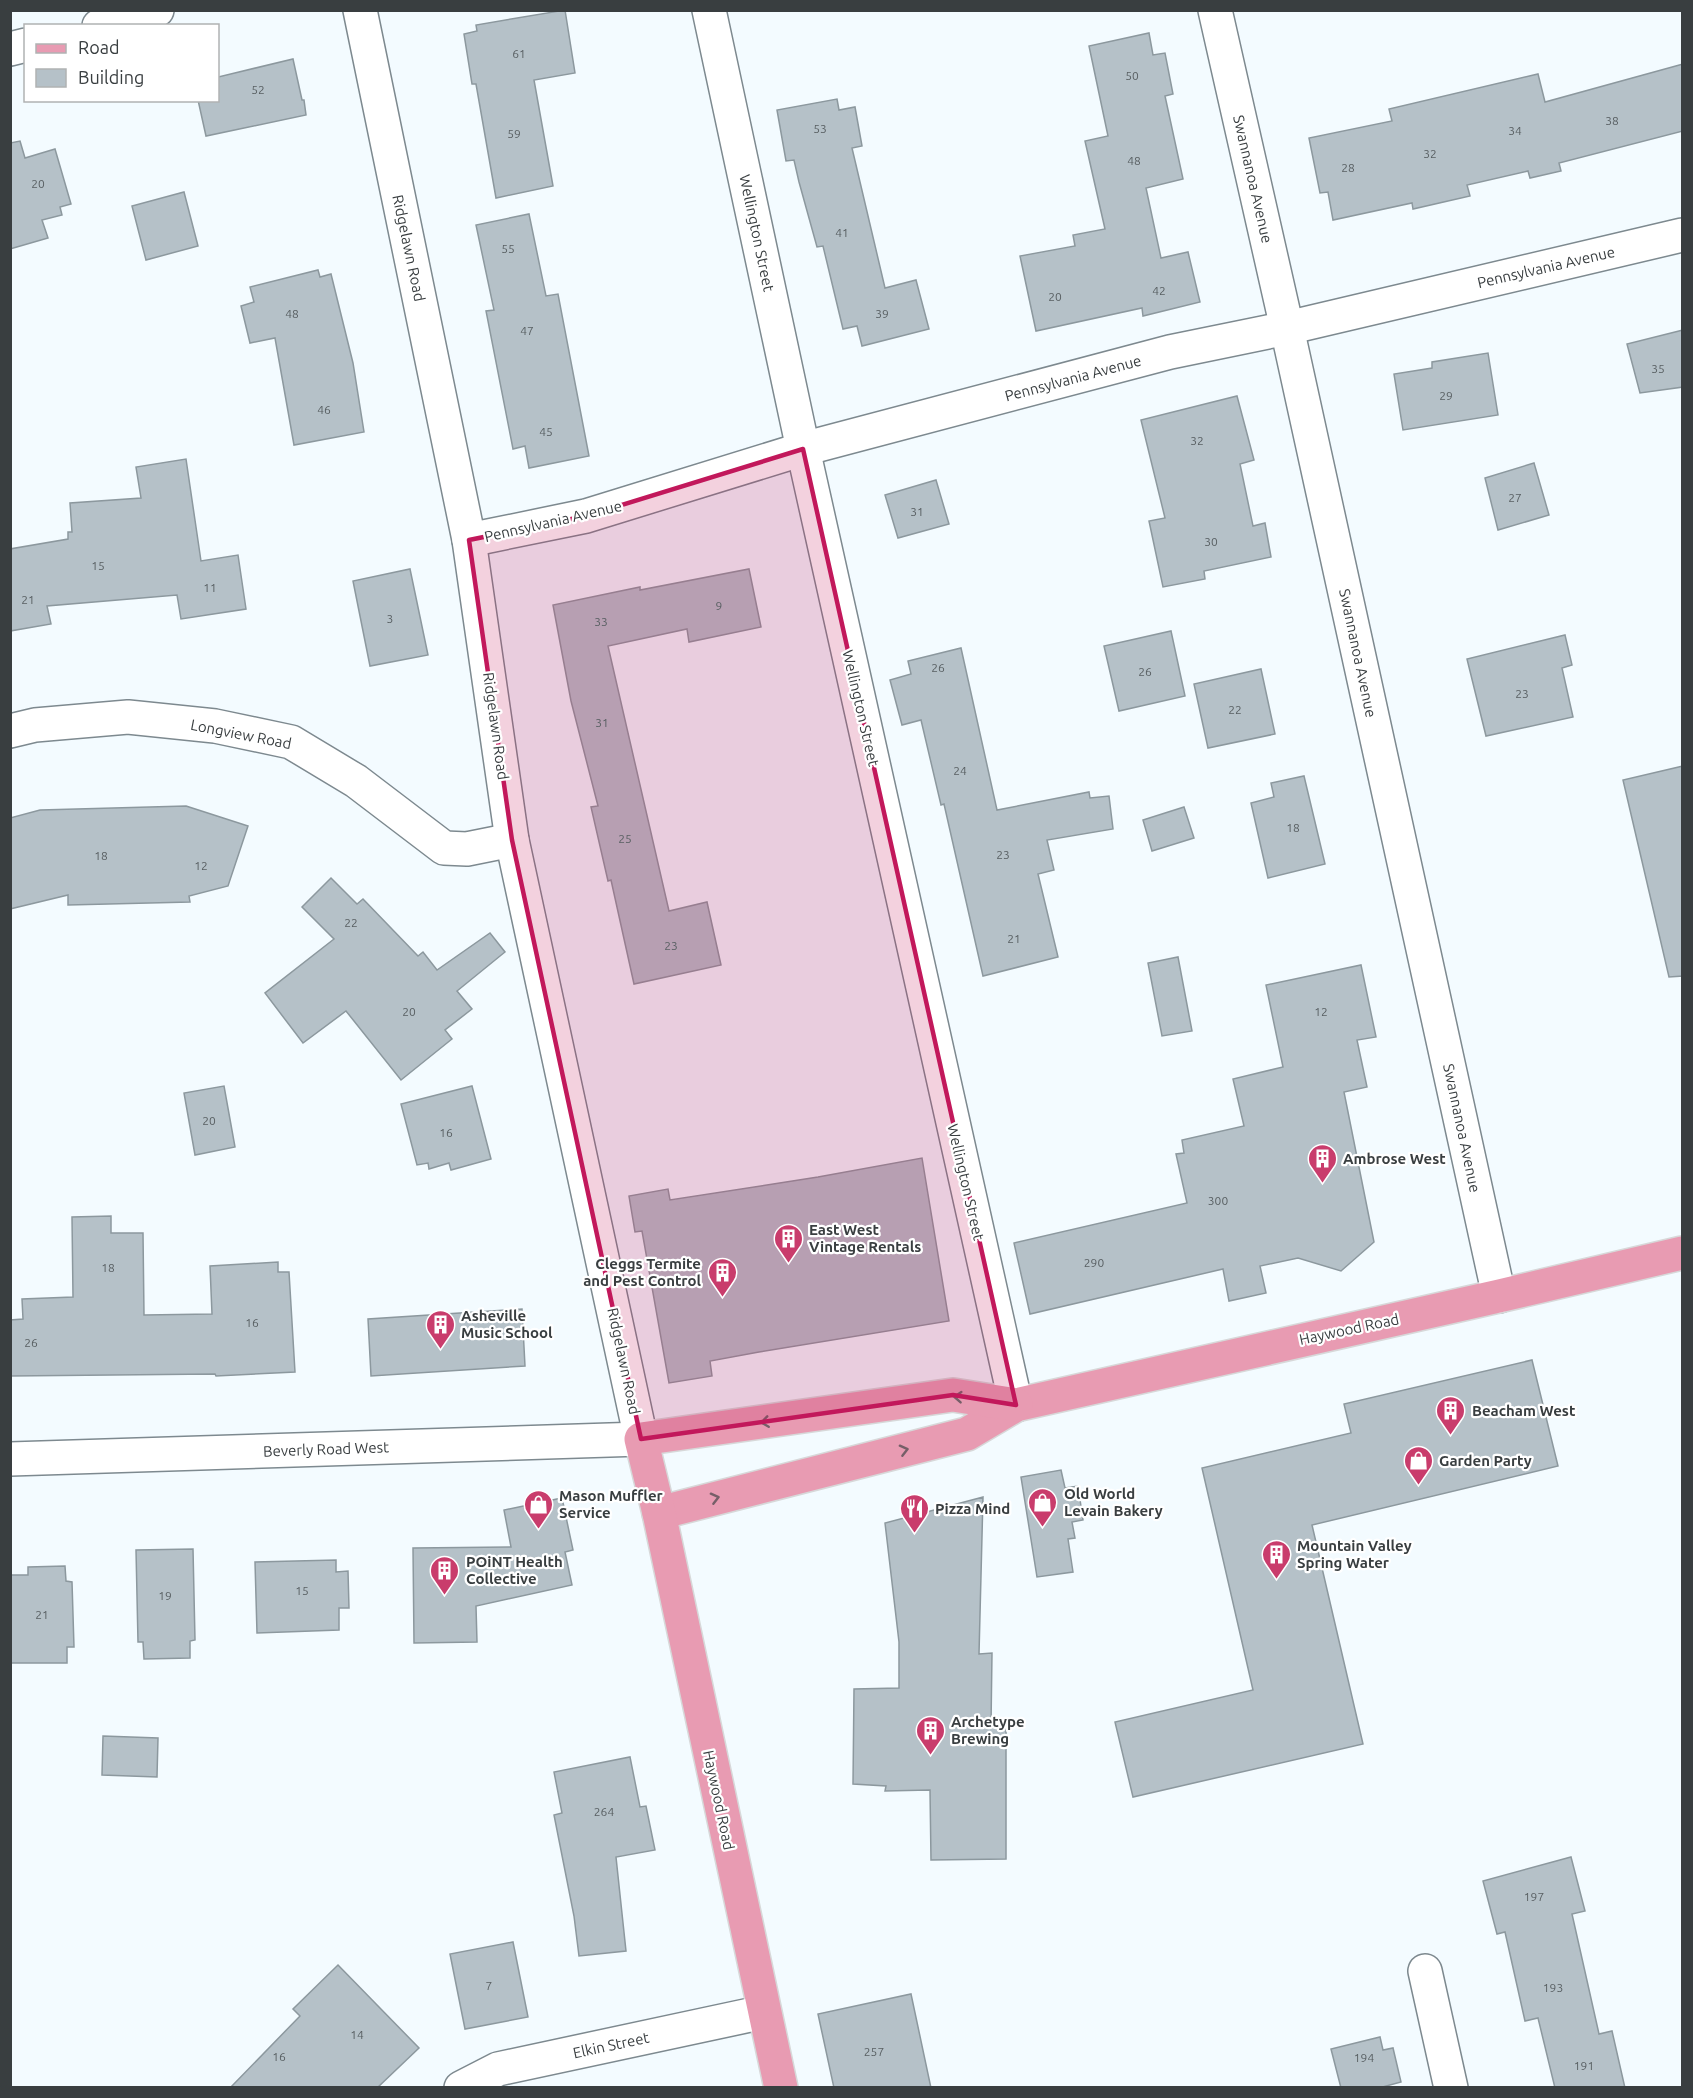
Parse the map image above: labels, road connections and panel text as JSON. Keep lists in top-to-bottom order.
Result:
{
  "streets": {
    "main road": ["Haywood Road"],
    "street": [
      "Swannanoa Avenue",
      "Wellington Street",
      "Ridgelawn Road",
      "Pennsylvania Avenue",
      "Longview Road",
      "Beverly Road West",
      "Elkin Street"
    ]
  },
  "crossings": [
    ["Swannanoa Avenue", "Pennsylvania Avenue"],
    ["Swannanoa Avenue", "Haywood Road"],
    ["Wellington Street", "Pennsylvania Avenue"],
    ["Wellington Street", "Haywood Road"],
    ["Ridgelawn Road", "Pennsylvania Avenue"],
    ["Ridgelawn Road", "Longview Road"],
    ["Ridgelawn Road", "Haywood Road"],
    ["Ridgelawn Road", "Beverly Road West"],
    ["Haywood Road", "Beverly Road West"],
    ["Haywood Road", "Elkin Street"]
  ],
  "places": {
    "building": [
      "Ambrose West",
      "East West Vintage Rentals",
      "Cleggs Termite and Pest Control",
      "Asheville Music School",
      "Beacham West",
      "Mountain Valley Spring Water",
      "POiNT Health Collective",
      "Archetype Brewing"
    ],
    "shop": ["Garden Party", "Old World Levain Bakery", "Mason Muffler Service"],
    "restaurant": ["Pizza Mind"]
  },
  "house_numbers": [
    "61",
    "50",
    "52",
    "38",
    "53",
    "34",
    "59",
    "32",
    "48",
    "28",
    "20",
    "41",
    "55",
    "42",
    "20",
    "48",
    "39",
    "47",
    "35",
    "29",
    "46",
    "45",
    "32",
    "27",
    "31",
    "30",
    "15",
    "11",
    "21",
    "9",
    "3",
    "33",
    "26",
    "26",
    "23",
    "22",
    "31",
    "24",
    "18",
    "25",
    "23",
    "18",
    "12",
    "22",
    "21",
    "23",
    "20",
    "12",
    "20",
    "16",
    "300",
    "290",
    "18",
    "16",
    "26",
    "15",
    "19",
    "21",
    "264",
    "197",
    "7",
    "193",
    "14",
    "257",
    "16",
    "194",
    "191"
  ],
  "legend": ["Road", "Building"]
}
